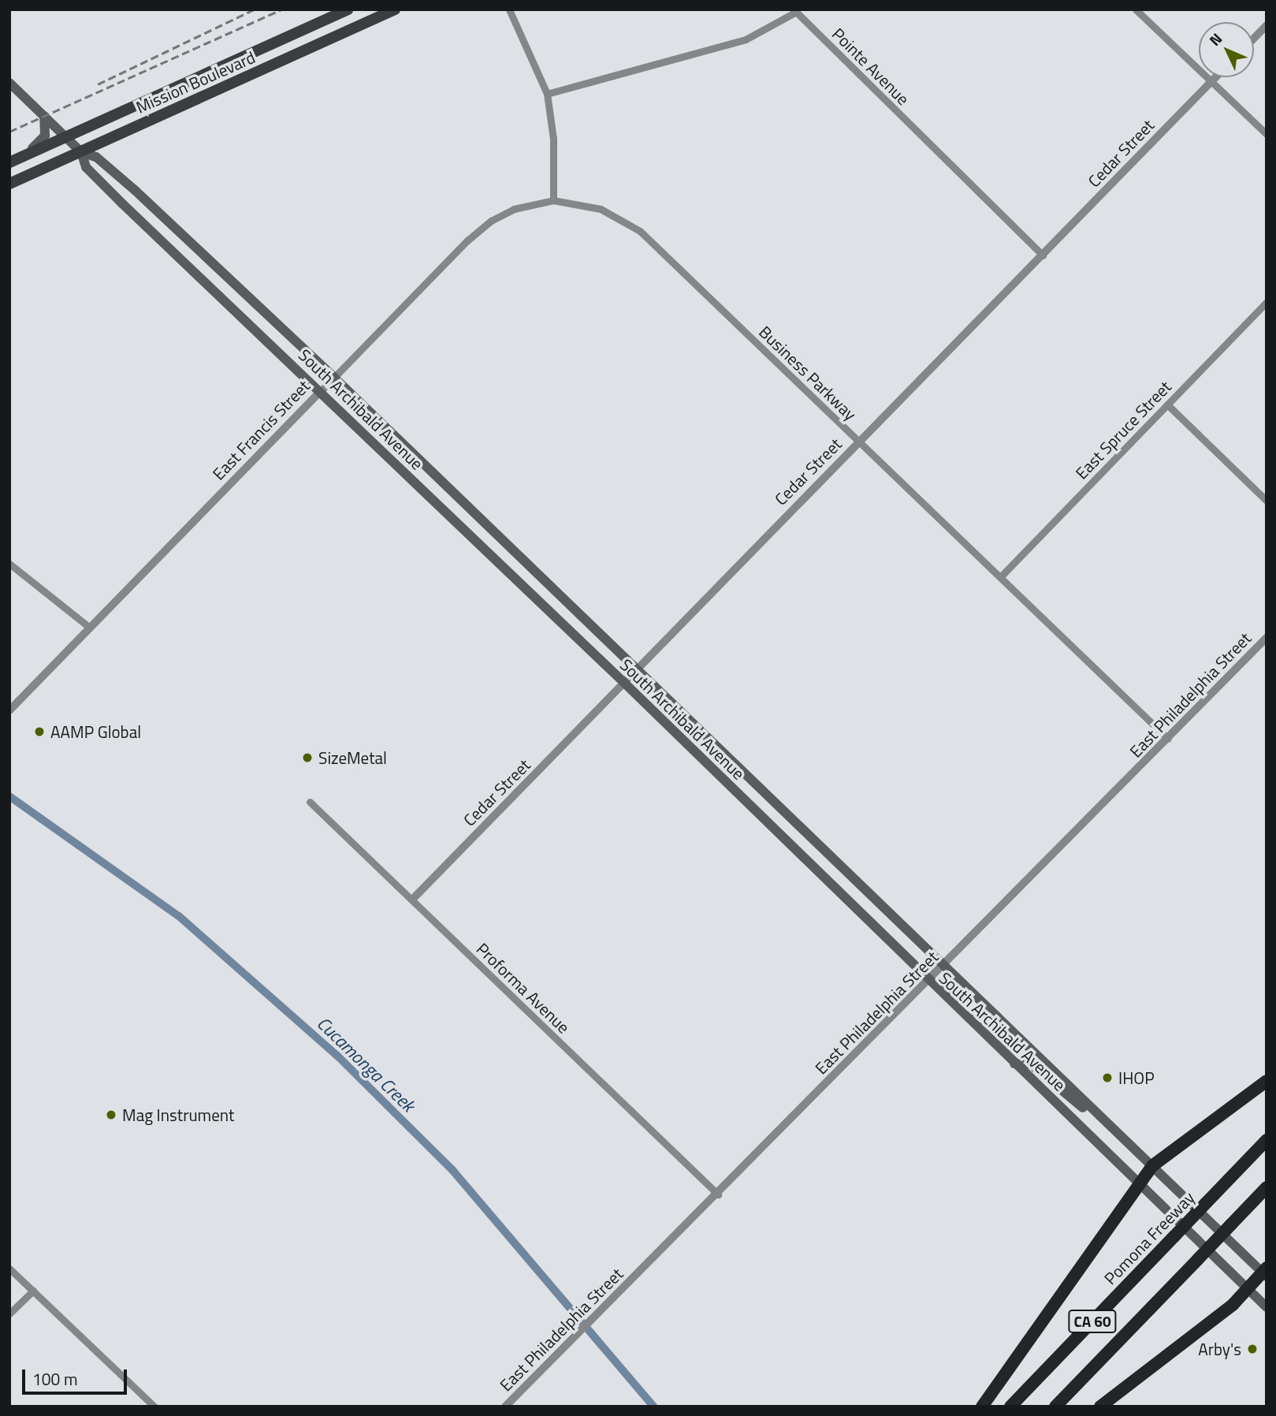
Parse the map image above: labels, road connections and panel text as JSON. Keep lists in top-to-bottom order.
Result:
{
  "streets": {
    "highway": ["Pomona Freeway", "CA 60"],
    "main road": ["Mission Boulevard", "South Archibald Avenue"],
    "street": [
      "Pointe Avenue",
      "Cedar Street",
      "Business Parkway",
      "East Francis Street",
      "East Spruce Street",
      "East Philadelphia Street",
      "Proforma Avenue"
    ]
  },
  "crossings": [
    ["Pointe Avenue", "Cedar Street"],
    ["Mission Boulevard", "South Archibald Avenue"],
    ["Cedar Street", "Business Parkway"],
    ["Cedar Street", "South Archibald Avenue"],
    ["Cedar Street", "Proforma Avenue"],
    ["Business Parkway", "East Francis Street"],
    ["Business Parkway", "East Spruce Street"],
    ["Business Parkway", "East Philadelphia Street"],
    ["South Archibald Avenue", "East Francis Street"],
    ["South Archibald Avenue", "East Philadelphia Street"],
    ["East Philadelphia Street", "Proforma Avenue"]
  ],
  "water": ["Cucamonga Creek"],
  "places": [
    "AAMP Global",
    "SizeMetal",
    "IHOP",
    "Mag Instrument",
    "Arby's"
  ],
  "scale_bar": "100 m",
  "north": "top left"
}
